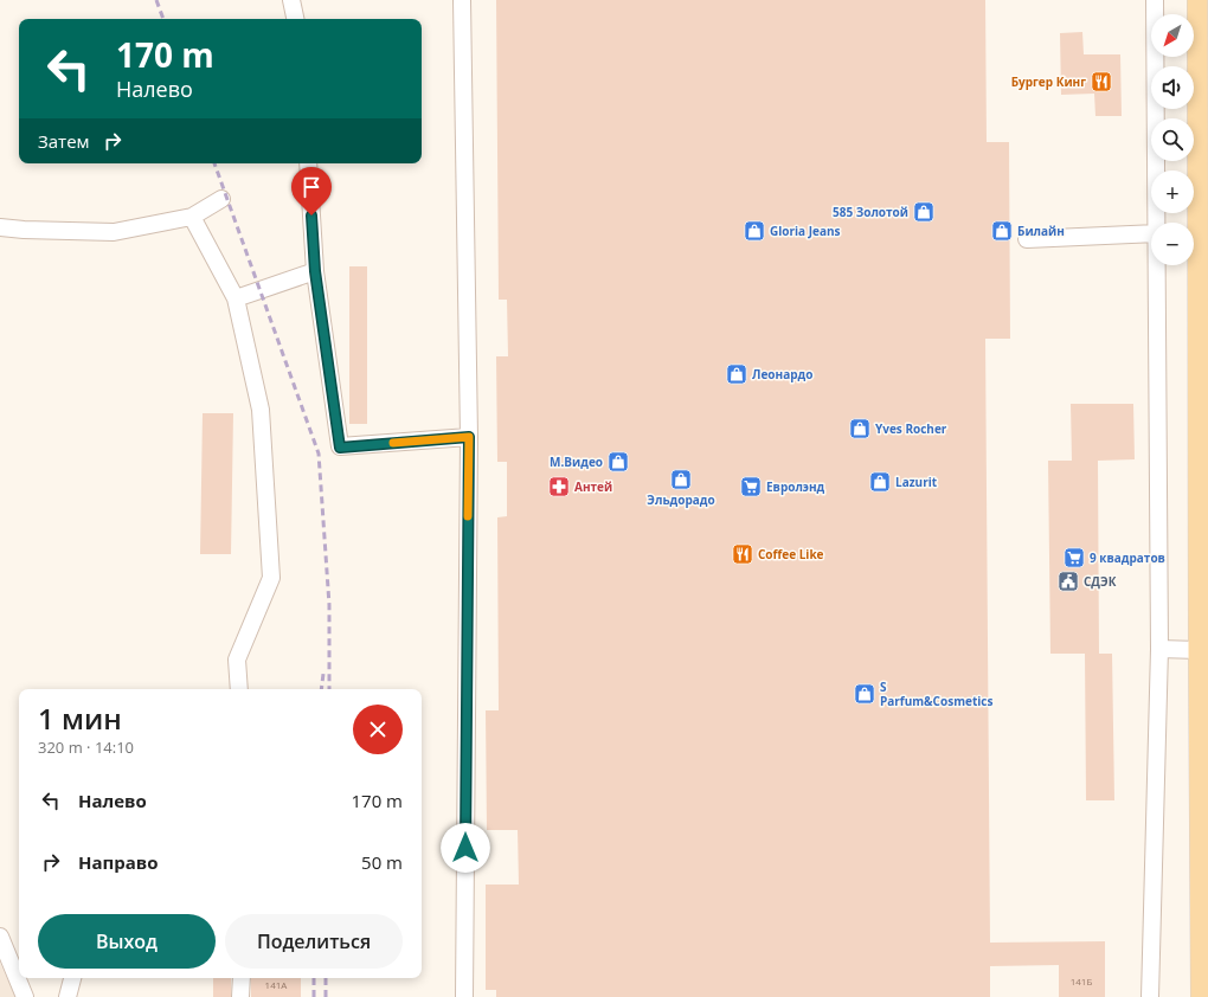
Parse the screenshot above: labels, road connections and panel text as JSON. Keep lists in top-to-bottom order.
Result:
{
  "places": {
    "restaurant": ["Бургер Кинг", "Coffee Like"],
    "shop": [
      "585 Золотой",
      "Gloria Jeans",
      "Билайн",
      "Леонардо",
      "Yves Rocher",
      "М.Видео",
      "Эльдорадо",
      "Lazurit",
      "S Parfum&Cosmetics"
    ],
    "pharmacy": ["Антей"],
    "supermarket": ["Евролэнд", "9 квадратов"],
    "public building": ["СДЭК"]
  },
  "house_numbers": ["141Б", "141А"],
  "north": "bottom left",
  "page": {
    "map_buttons": ["+", "−"],
    "turn": ["170 m", "Налево"],
    "then": "Затем",
    "heading": ["1 мин", "320 m · 14:10"],
    "list": [
      {
        "name": "Налево",
        "value": "170 m"
      },
      {
        "name": "Направо",
        "value": "50 m"
      }
    ],
    "buttons": ["Выход", "Поделиться"]
  }
}
